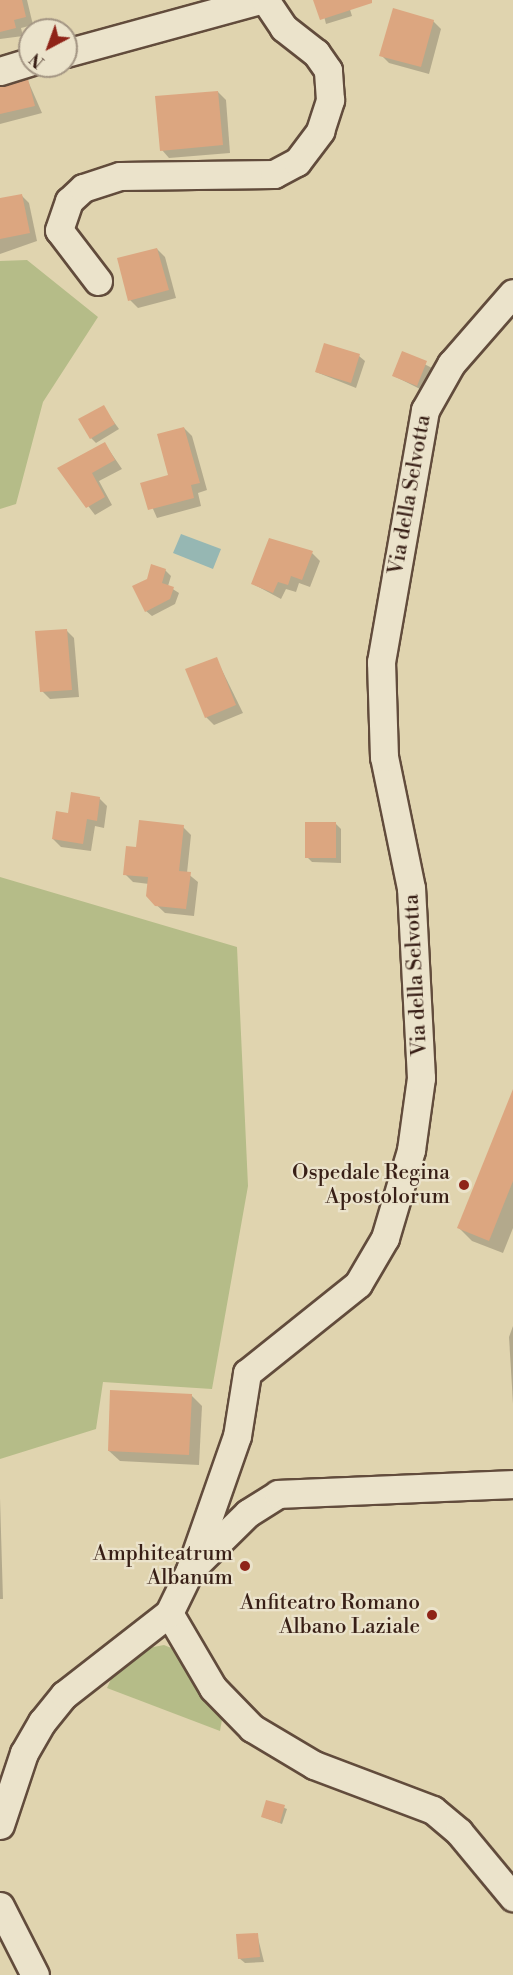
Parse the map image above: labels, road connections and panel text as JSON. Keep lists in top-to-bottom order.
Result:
{
  "streets": {
    "street": ["Via della Selvotta"]
  },
  "places": ["Ospedale Regina Apostolorum", "Amphiteatrum Albanum", "Anfiteatro Romano Albano Laziale"],
  "north": "bottom left"
}
